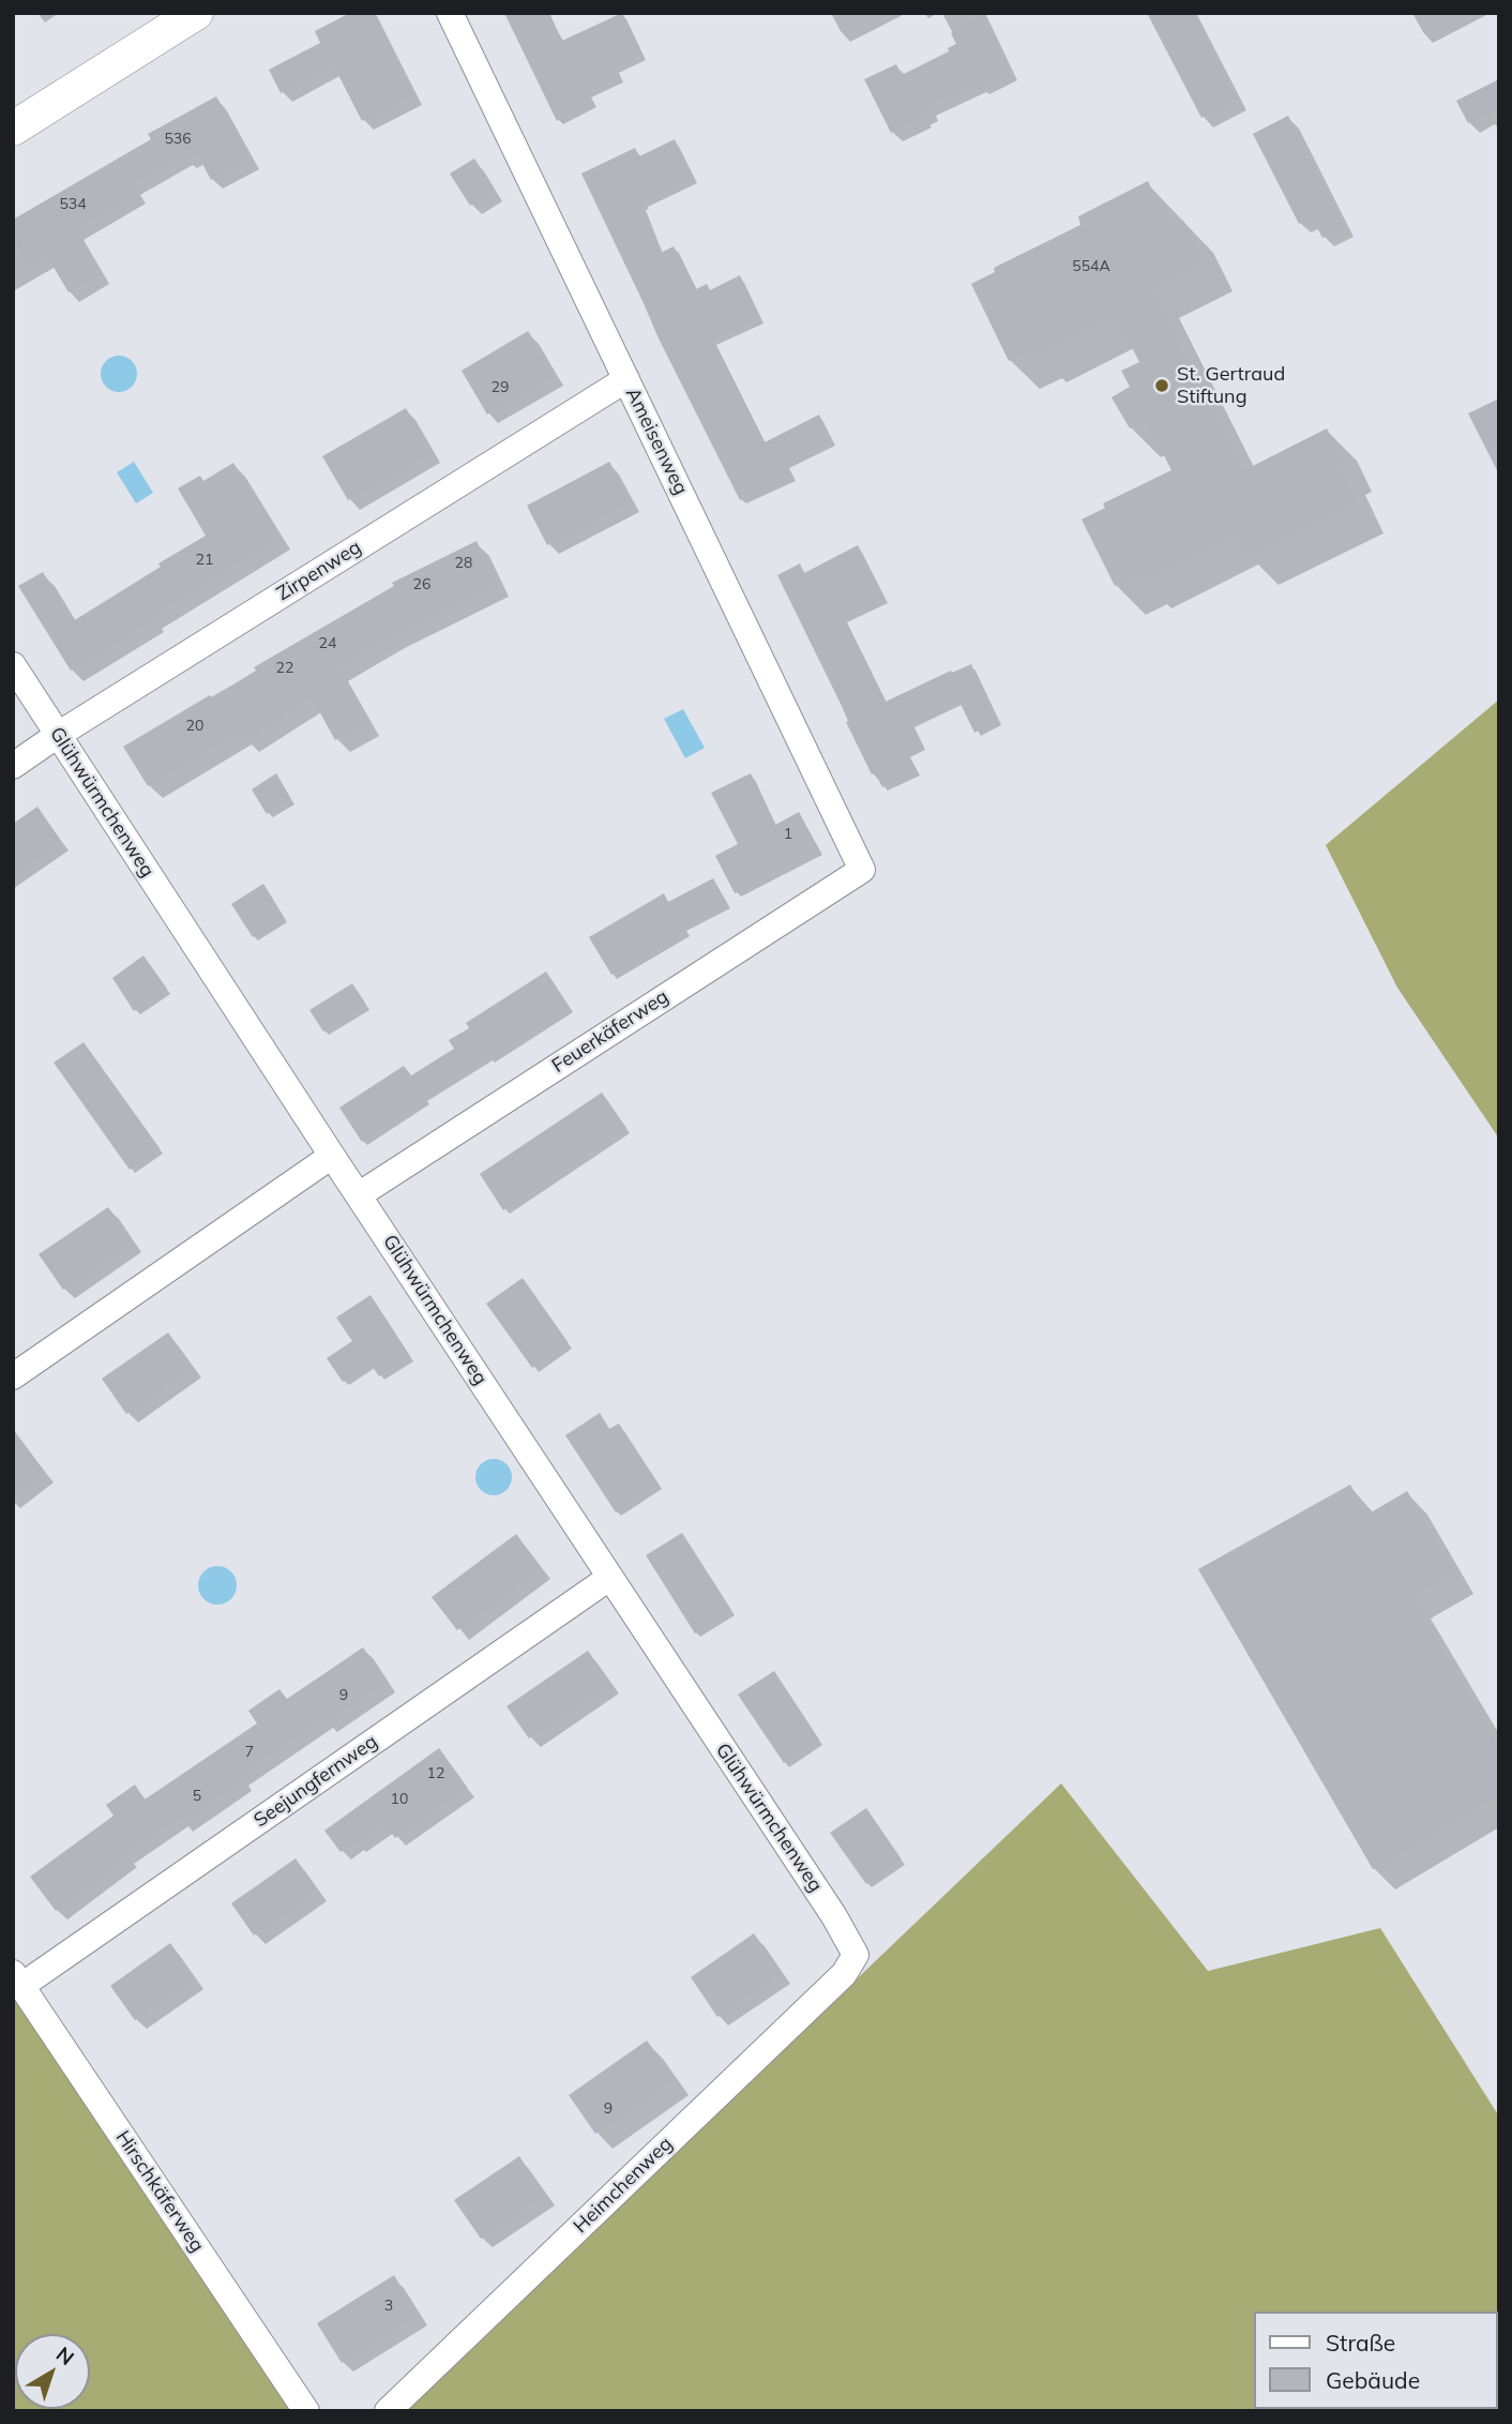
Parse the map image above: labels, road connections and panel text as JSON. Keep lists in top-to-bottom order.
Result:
{
  "streets": {
    "street": [
      "Ameisenweg",
      "Zirpenweg",
      "Glühwürmchenweg",
      "Feuerkäferweg",
      "Seejungfernweg",
      "Heimchenweg",
      "Hirschkäferweg"
    ]
  },
  "crossings": [
    ["Ameisenweg", "Zirpenweg"],
    ["Ameisenweg", "Feuerkäferweg"],
    ["Zirpenweg", "Glühwürmchenweg"],
    ["Glühwürmchenweg", "Feuerkäferweg"],
    ["Glühwürmchenweg", "Seejungfernweg"],
    ["Glühwürmchenweg", "Heimchenweg"],
    ["Seejungfernweg", "Hirschkäferweg"]
  ],
  "places": ["St. Gertraud Stiftung"],
  "house_numbers": [
    "536",
    "534",
    "554A",
    "29",
    "21",
    "28",
    "26",
    "24",
    "22",
    "20",
    "1",
    "9",
    "7",
    "12",
    "5",
    "10",
    "9",
    "3"
  ],
  "legend": ["Straße", "Gebäude"],
  "north": "top right"
}
